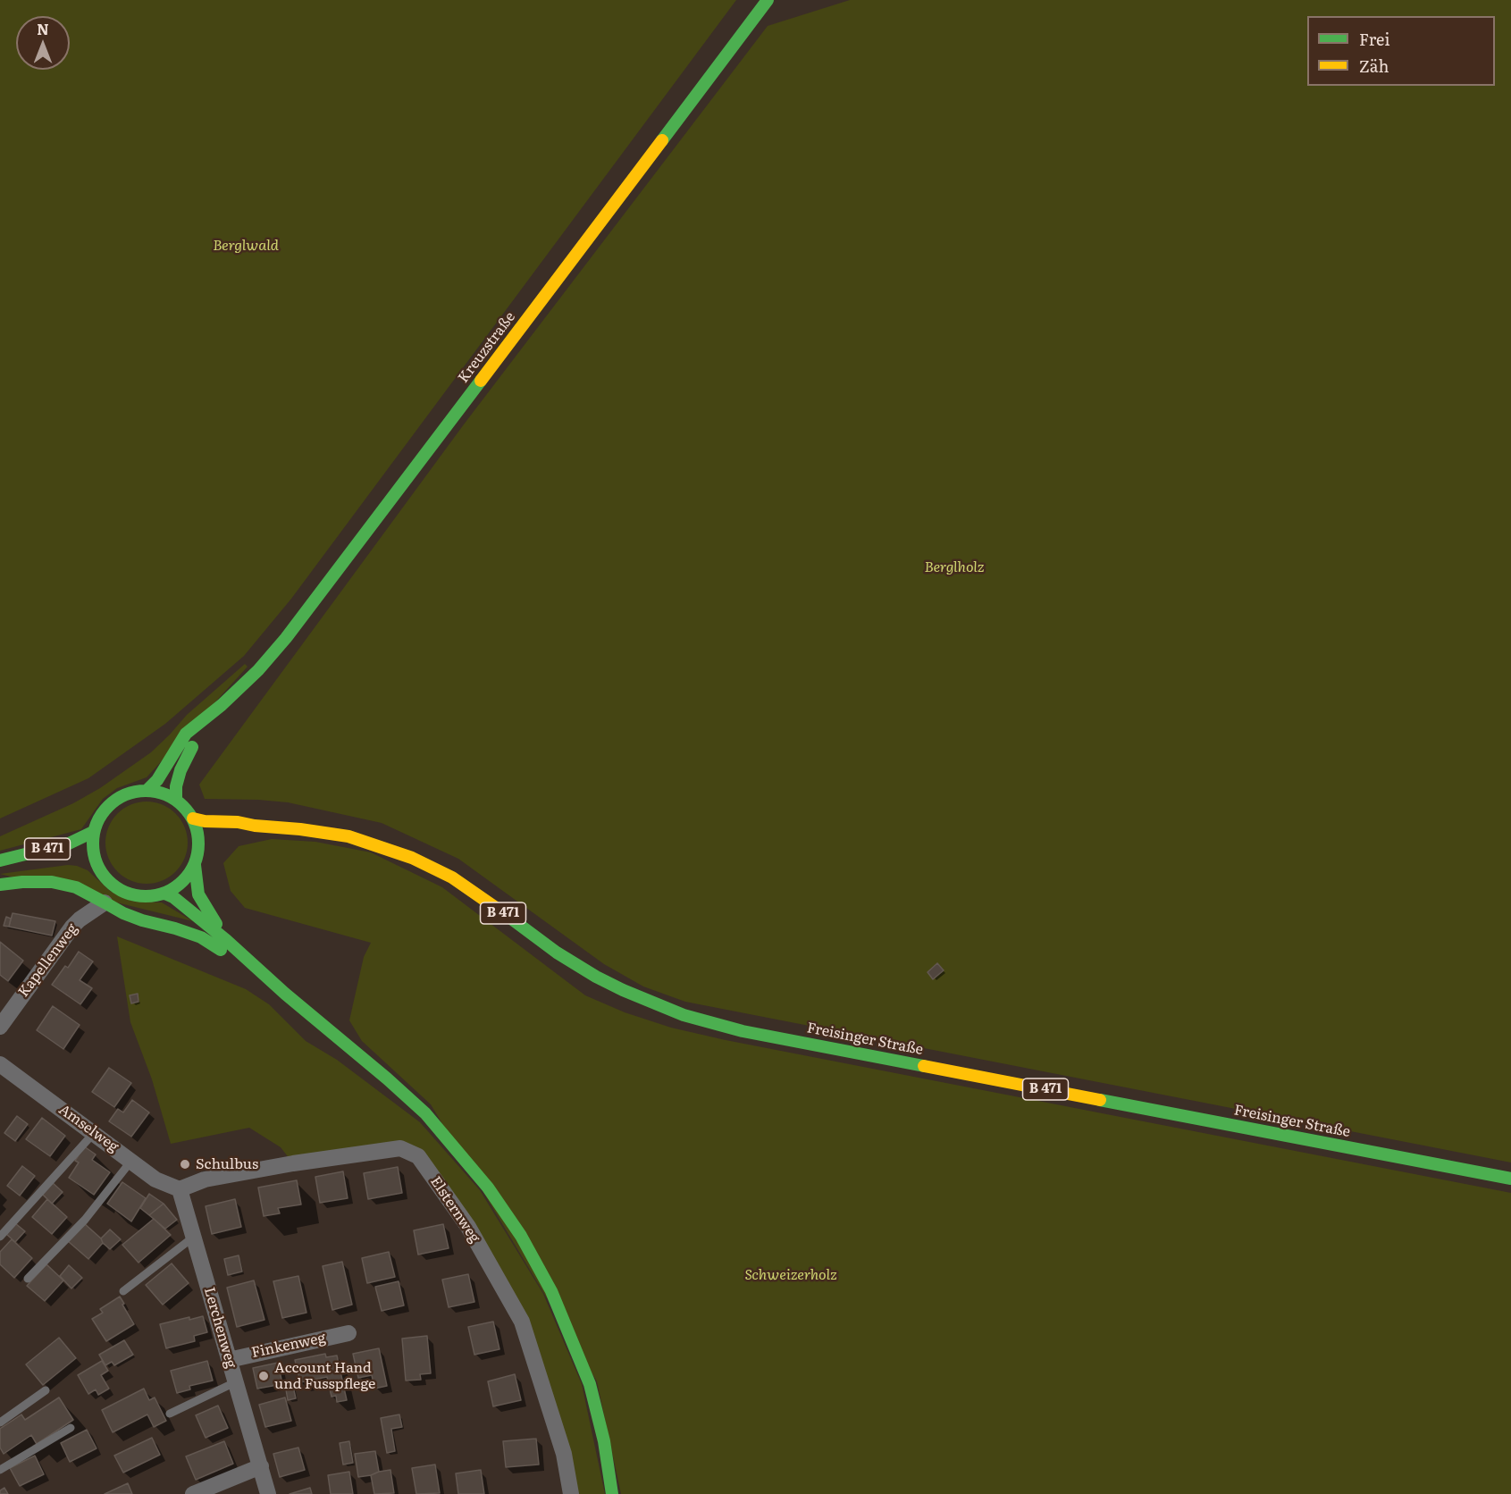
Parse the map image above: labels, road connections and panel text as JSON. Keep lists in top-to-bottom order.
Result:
{
  "streets": {
    "main road": ["Kreuzstraße", "B 471", "Freisinger Straße"],
    "street": [
      "Kapellenweg",
      "Amselweg",
      "Elsternweg",
      "Lerchenweg",
      "Finkenweg"
    ]
  },
  "crossings": [
    ["Kreuzstraße", "B 471"],
    ["B 471", "Freisinger Straße"],
    ["Amselweg", "Elsternweg"],
    ["Amselweg", "Lerchenweg"],
    ["Elsternweg", "Lerchenweg"],
    ["Lerchenweg", "Finkenweg"]
  ],
  "parks": ["Berglwald", "Berglholz", "Schweizerholz"],
  "places": ["Schulbus", "Account Hand und Fusspflege"],
  "legend": ["Frei", "Zäh"],
  "north": "top"
}
